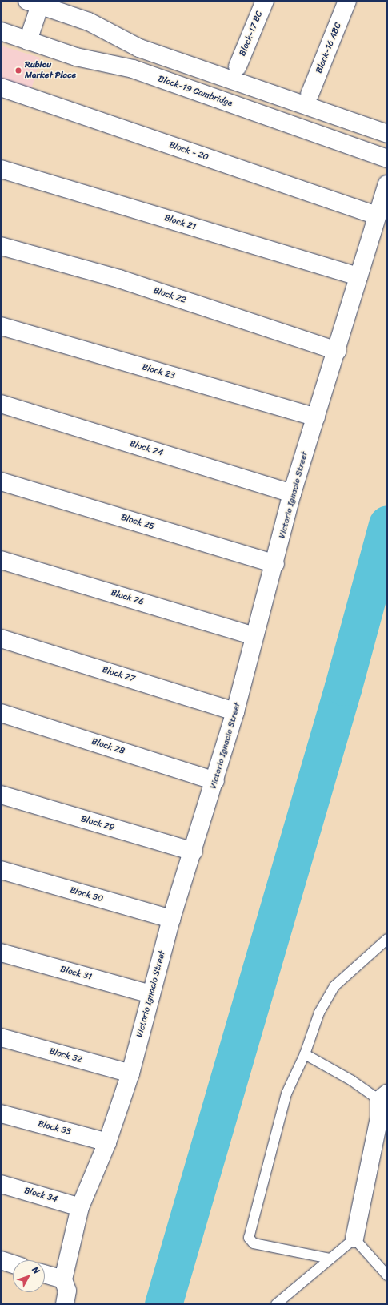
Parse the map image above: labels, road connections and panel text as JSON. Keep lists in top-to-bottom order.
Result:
{
  "streets": {
    "street": [
      "Block-17 BC",
      "Block-16 ABC",
      "Block-19 Cambridge",
      "Block - 20",
      "Block 21",
      "Block 22",
      "Block 23",
      "Block 24",
      "Victorio Ignacio Street",
      "Block 25",
      "Block 26",
      "Block 27",
      "Block 28",
      "Block 29",
      "Block 30",
      "Block 31",
      "Block 32",
      "Block 33",
      "Block 34"
    ]
  },
  "crossings": [
    ["Block - 20", "Victorio Ignacio Street"],
    ["Block 21", "Victorio Ignacio Street"],
    ["Block 22", "Victorio Ignacio Street"],
    ["Block 23", "Victorio Ignacio Street"],
    ["Block 24", "Victorio Ignacio Street"],
    ["Victorio Ignacio Street", "Block 25"],
    ["Victorio Ignacio Street", "Block 26"],
    ["Victorio Ignacio Street", "Block 27"],
    ["Victorio Ignacio Street", "Block 28"],
    ["Victorio Ignacio Street", "Block 29"],
    ["Victorio Ignacio Street", "Block 30"],
    ["Victorio Ignacio Street", "Block 31"],
    ["Victorio Ignacio Street", "Block 32"],
    ["Victorio Ignacio Street", "Block 33"],
    ["Victorio Ignacio Street", "Block 34"]
  ],
  "places": ["Rublou Market Place"],
  "north": "top right"
}
